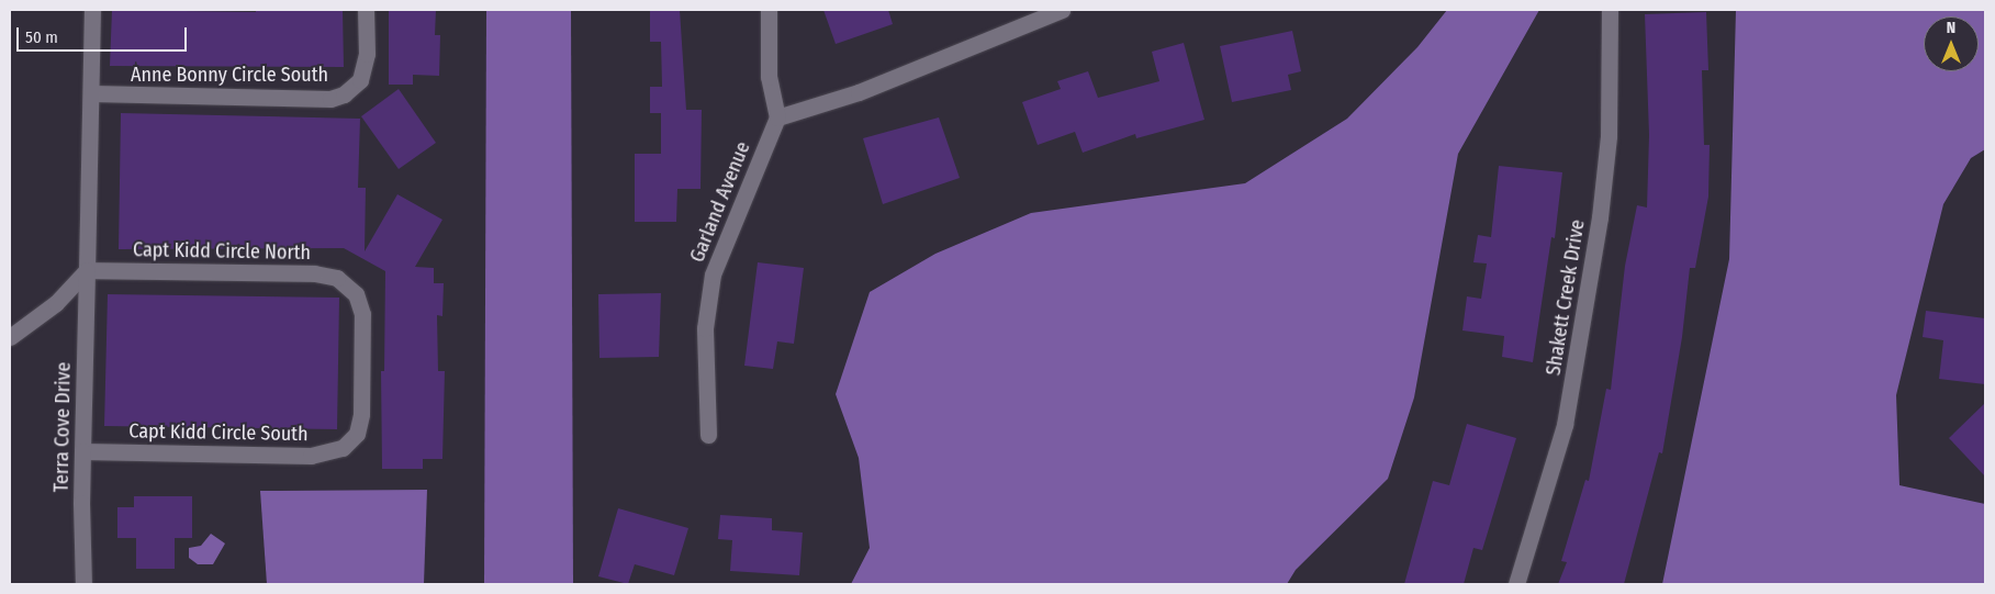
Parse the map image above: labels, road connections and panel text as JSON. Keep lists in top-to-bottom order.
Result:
{
  "streets": {
    "street": [
      "Anne Bonny Circle South",
      "Garland Avenue",
      "Capt Kidd Circle North",
      "Shakett Creek Drive",
      "Terra Cove Drive",
      "Capt Kidd Circle South"
    ]
  },
  "crossings": [
    ["Anne Bonny Circle South", "Terra Cove Drive"],
    ["Capt Kidd Circle North", "Terra Cove Drive"],
    ["Capt Kidd Circle North", "Capt Kidd Circle South"],
    ["Terra Cove Drive", "Capt Kidd Circle South"]
  ],
  "scale_bar": "50 m",
  "north": "top"
}
